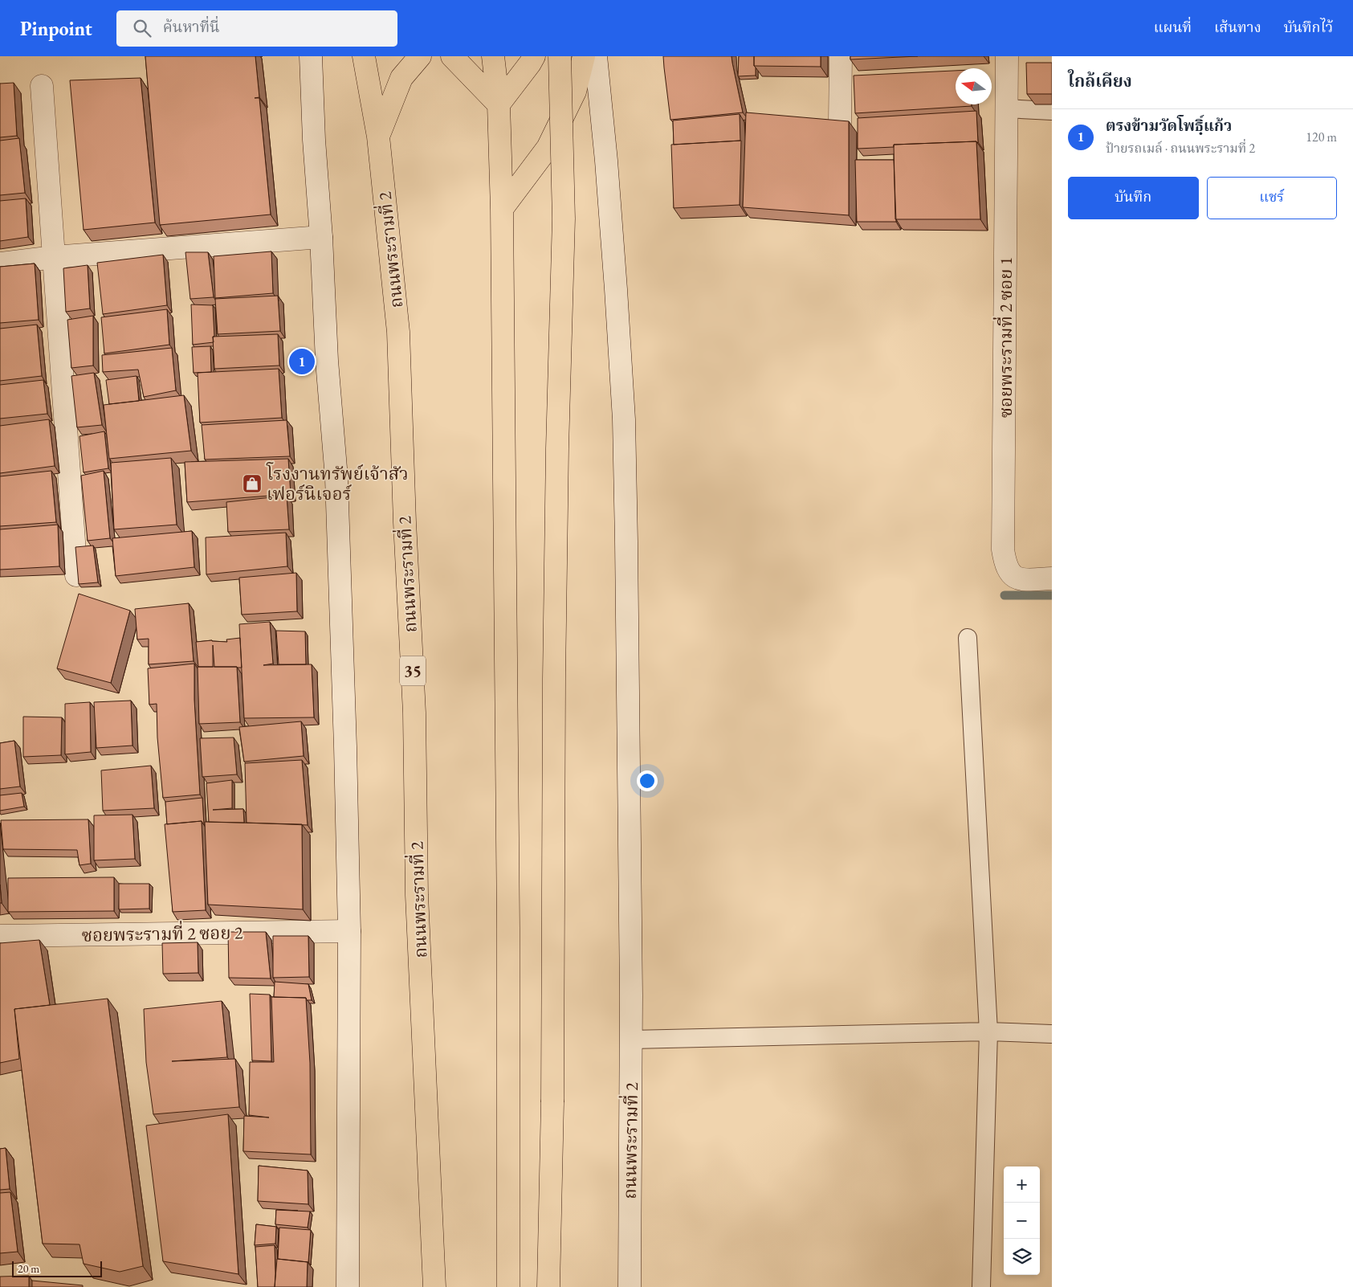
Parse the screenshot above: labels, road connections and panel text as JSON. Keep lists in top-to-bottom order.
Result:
{
  "streets": {
    "main road": [
      "ถนนพระรามที่ 2",
      "ซอยพระรามที่ 2 ซอย 1",
      "35",
      "ซอยพระรามที่ 2 ซอย 2"
    ]
  },
  "places": {
    "shop": ["โรงงานทรัพย์เจ้าสัว เฟอร์นิเจอร์"]
  },
  "scale_bar": "20 m",
  "north": "left",
  "page": {
    "header": "Pinpoint",
    "search": "ค้นหาที่นี่",
    "nav": ["แผนที่", "เส้นทาง", "บันทึกไว้"],
    "heading": "ใกล้เคียง",
    "list": [
      {
        "mark": "1",
        "name": "ตรงข้ามวัดโพธฺิ์แก้ว",
        "note": "ป้ายรถเมล์ · ถนนพระรามที่ 2",
        "value": "120 m"
      }
    ],
    "buttons": ["บันทึก", "แชร์"],
    "pins": "1",
    "map_buttons": ["+", "−"],
    "scale": "20 m"
  }
}
